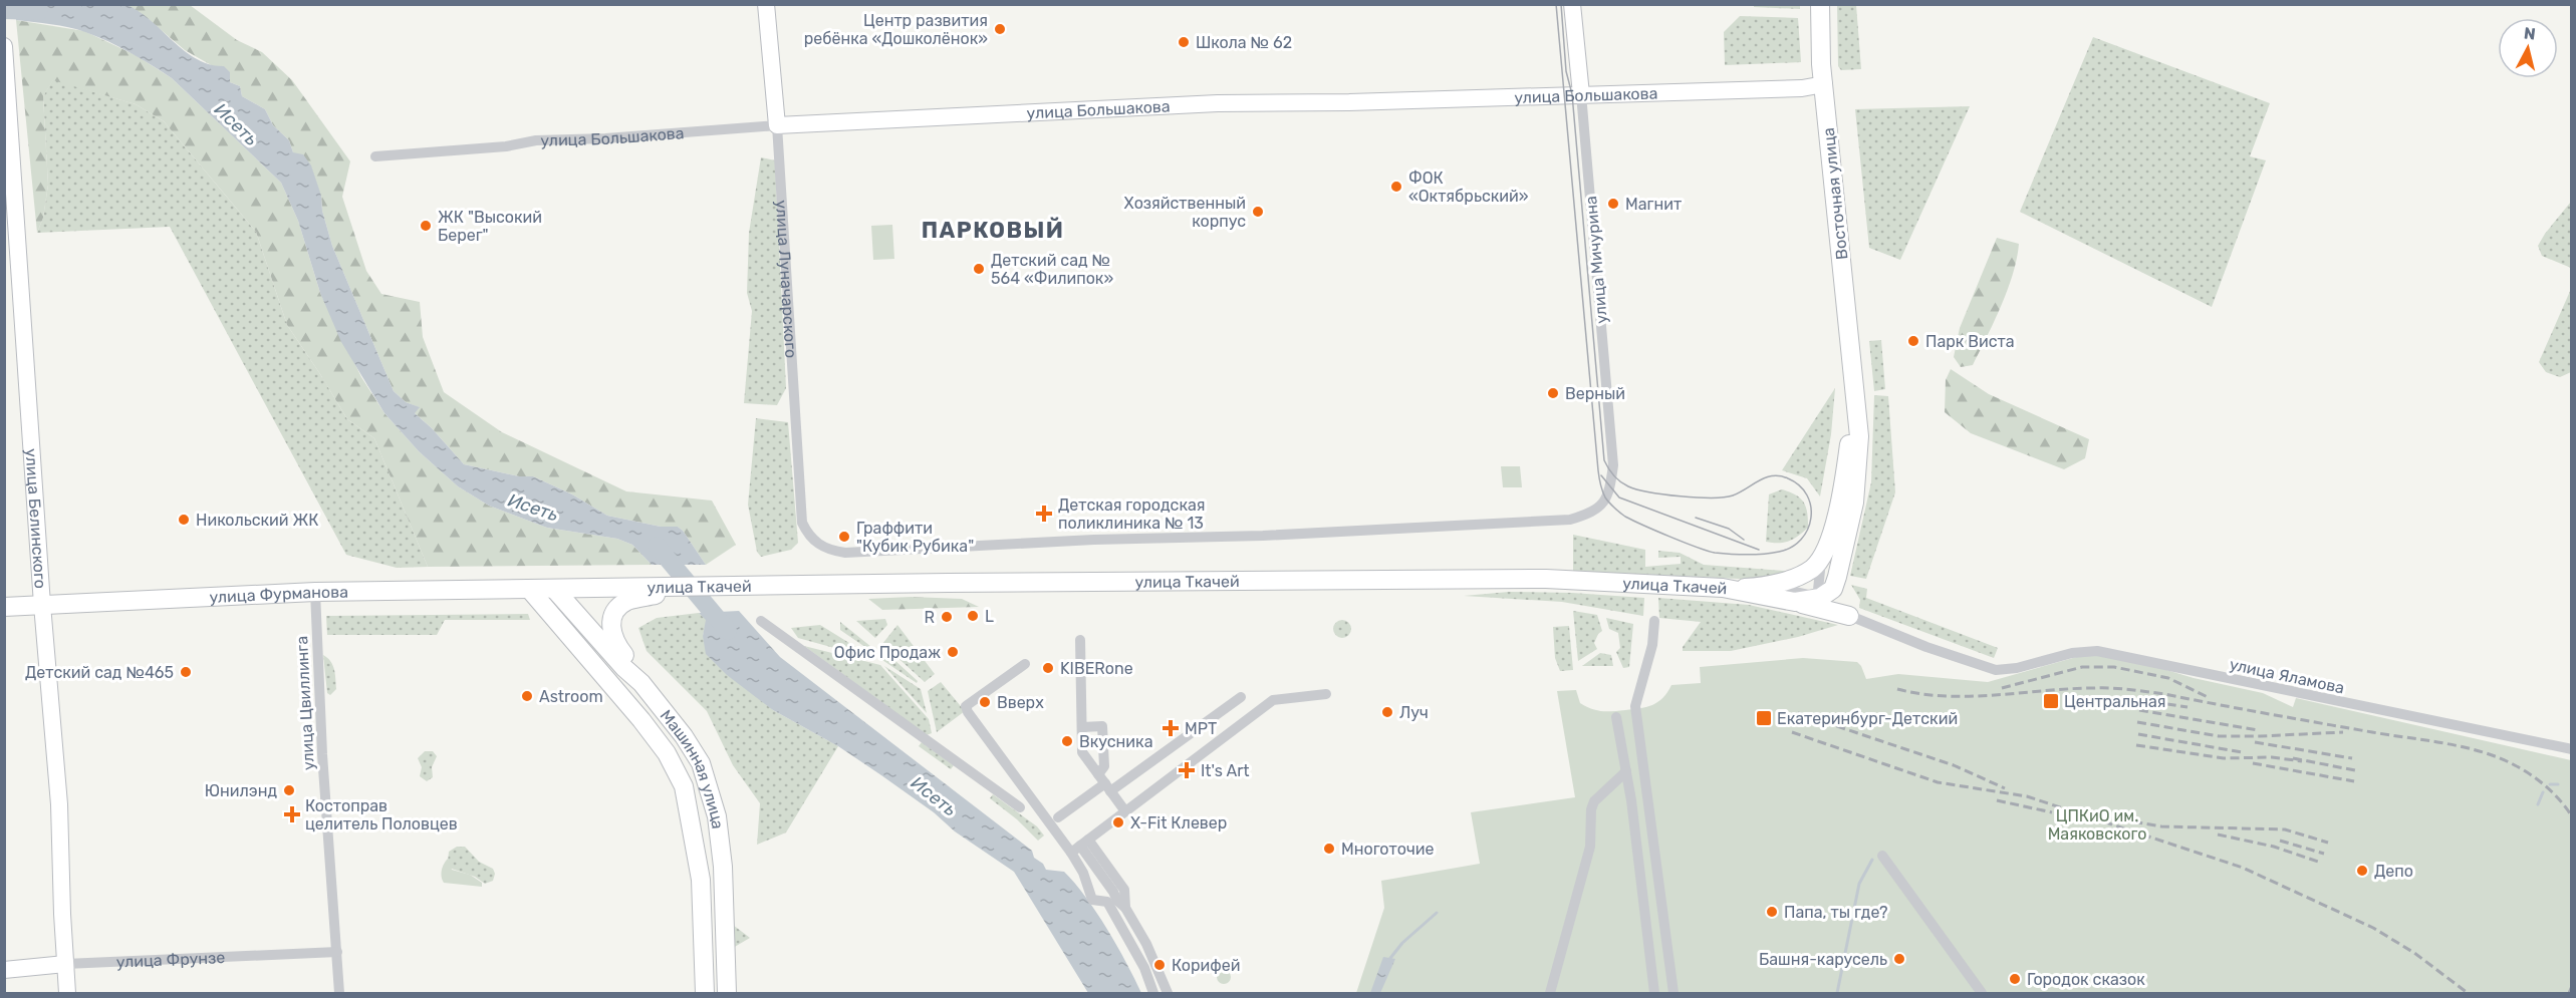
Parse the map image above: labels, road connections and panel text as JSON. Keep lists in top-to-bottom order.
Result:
{
  "streets": {
    "main road": [
      "Восточная улица",
      "улица Ткачей",
      "улица Фурманова",
      "Машинная улица"
    ],
    "street": [
      "улица Большакова",
      "улица Мичурина",
      "улица Луначарского",
      "улица Белинского",
      "улица Яламова",
      "улица Цвиллинга",
      "улица Фрунзе"
    ]
  },
  "crossings": [
    ["улица Большакова", "Восточная улица"],
    ["улица Большакова", "улица Мичурина"],
    ["улица Большакова", "улица Луначарского"],
    ["Восточная улица", "улица Ткачей"],
    ["улица Мичурина", "улица Луначарского"],
    ["улица Белинского", "улица Фурманова"],
    ["улица Белинского", "улица Фрунзе"],
    ["улица Ткачей", "улица Фурманова"],
    ["улица Ткачей", "Машинная улица"],
    ["улица Фурманова", "улица Цвиллинга"],
    ["улица Фурманова", "Машинная улица"],
    ["улица Цвиллинга", "улица Фрунзе"]
  ],
  "districts": ["ПАРКОВЫЙ"],
  "water": ["Исеть"],
  "parks": ["ЦПКиО им. Маяковского"],
  "places": {
    "other": [
      "Центр развития ребёнка «Дошколёнок»",
      "Школа № 62",
      "ФОК «Октябрьский»",
      "Магнит",
      "Хозяйственный корпус",
      "ЖК \"Высокий Берег\"",
      "Детский сад № 564 «Филипок»",
      "Парк Виста",
      "Верный",
      "Никольский ЖК",
      "Граффити \"Кубик Рубика\"",
      "L",
      "R",
      "Офис Продаж",
      "KIBERone",
      "Детский сад №465",
      "Astroom",
      "Вверх",
      "Луч",
      "Вкусника",
      "Юнилэнд",
      "X-Fit Клевер",
      "Многоточие",
      "Депо",
      "Папа, ты где?",
      "Башня-карусель",
      "Корифей",
      "Городок сказок"
    ],
    "health": [
      "Детская городская поликлиника № 13",
      "МРТ",
      "It's Art",
      "Костоправ целитель Половцев"
    ],
    "transit": ["Центральная", "Екатеринбург-Детский"]
  },
  "north": "top"
}
